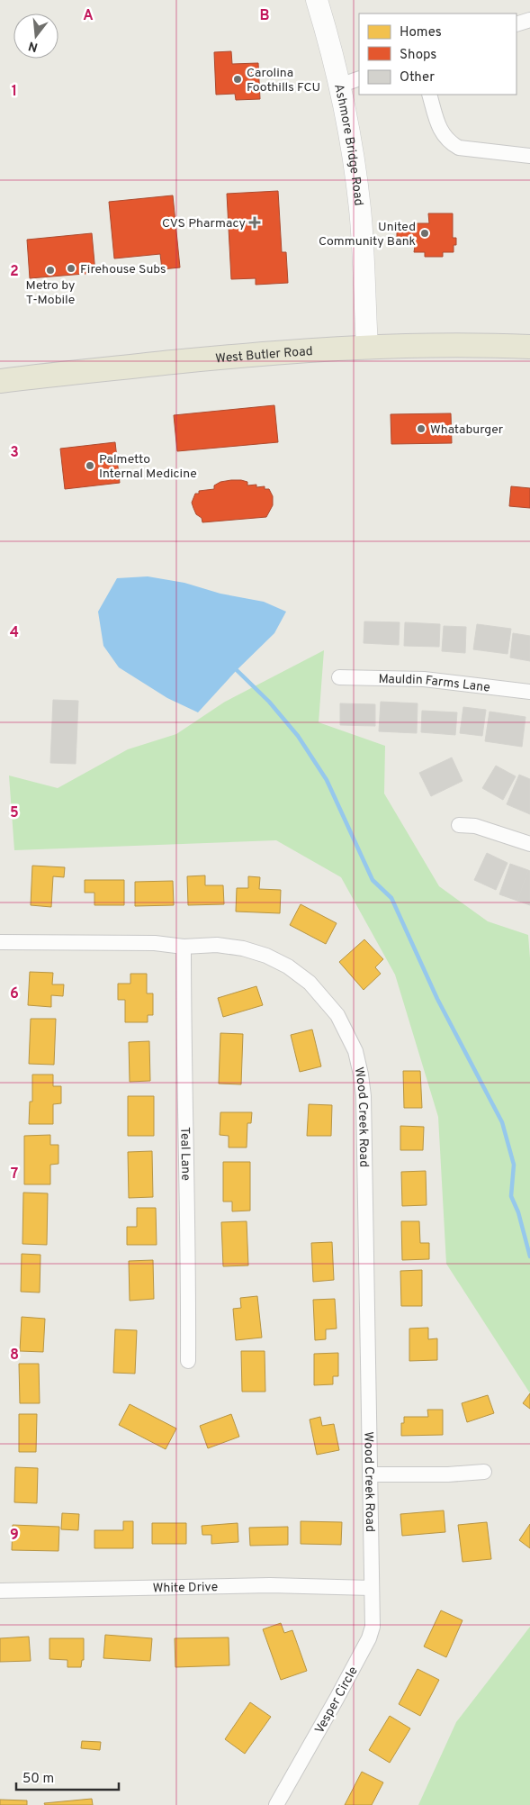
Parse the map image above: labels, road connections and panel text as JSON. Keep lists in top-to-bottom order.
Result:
{
  "streets": {
    "main road": ["Ashmore Bridge Road", "West Butler Road"],
    "street": [
      "Mauldin Farms Lane",
      "Wood Creek Road",
      "Teal Lane",
      "White Drive",
      "Vesper Circle"
    ]
  },
  "crossings": [
    ["Ashmore Bridge Road", "West Butler Road"],
    ["Wood Creek Road", "Teal Lane"],
    ["Wood Creek Road", "White Drive"],
    ["Wood Creek Road", "Vesper Circle"],
    ["White Drive", "Vesper Circle"]
  ],
  "places": {
    "other": [
      "Carolina Foothills FCU",
      "United Community Bank",
      "Firehouse Subs",
      "Metro by T-Mobile",
      "Whataburger",
      "Palmetto Internal Medicine"
    ],
    "health": ["CVS Pharmacy"]
  },
  "legend": ["Homes", "Shops", "Other"],
  "scale_bar": "50 m",
  "north": "bottom",
  "grid": {
    "columns": ["A", "B"],
    "rows": [
      "1",
      "2",
      "3",
      "4",
      "5",
      "6",
      "7",
      "8",
      "9"
    ]
  }
}
